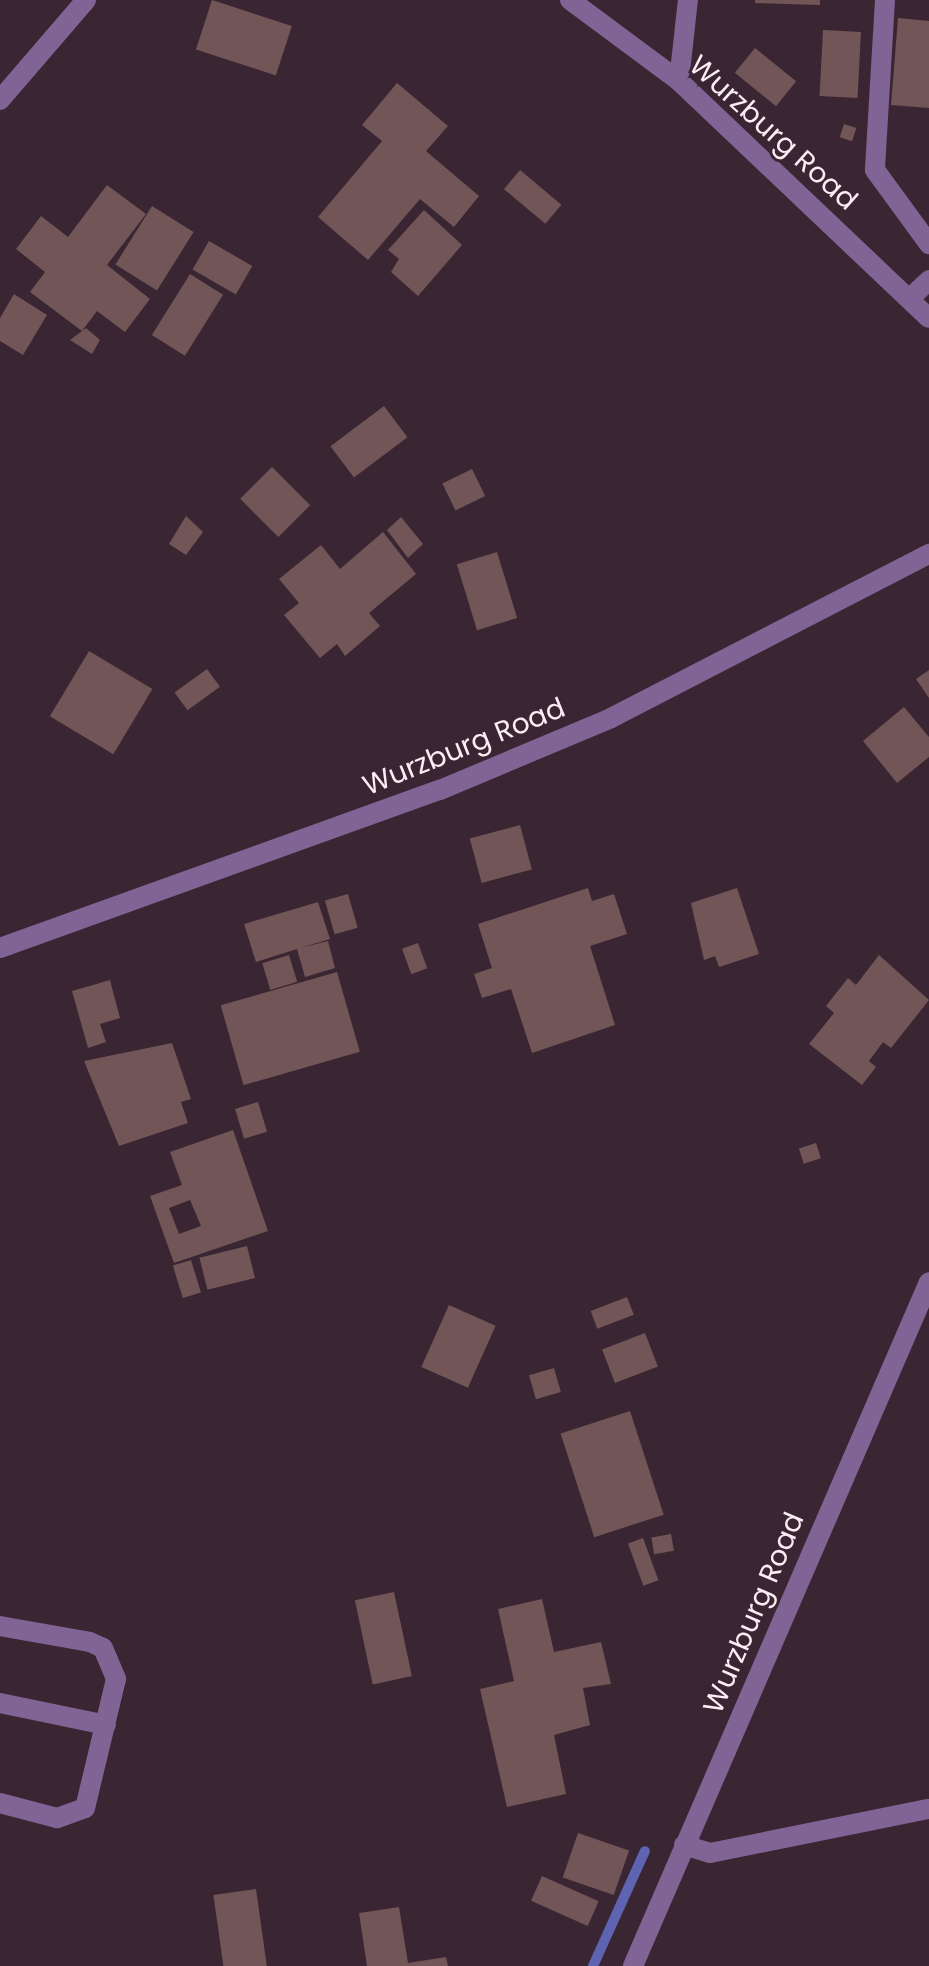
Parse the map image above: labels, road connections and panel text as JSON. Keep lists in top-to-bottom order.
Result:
{
  "streets": {
    "street": ["Wurzburg Road"]
  }
}
